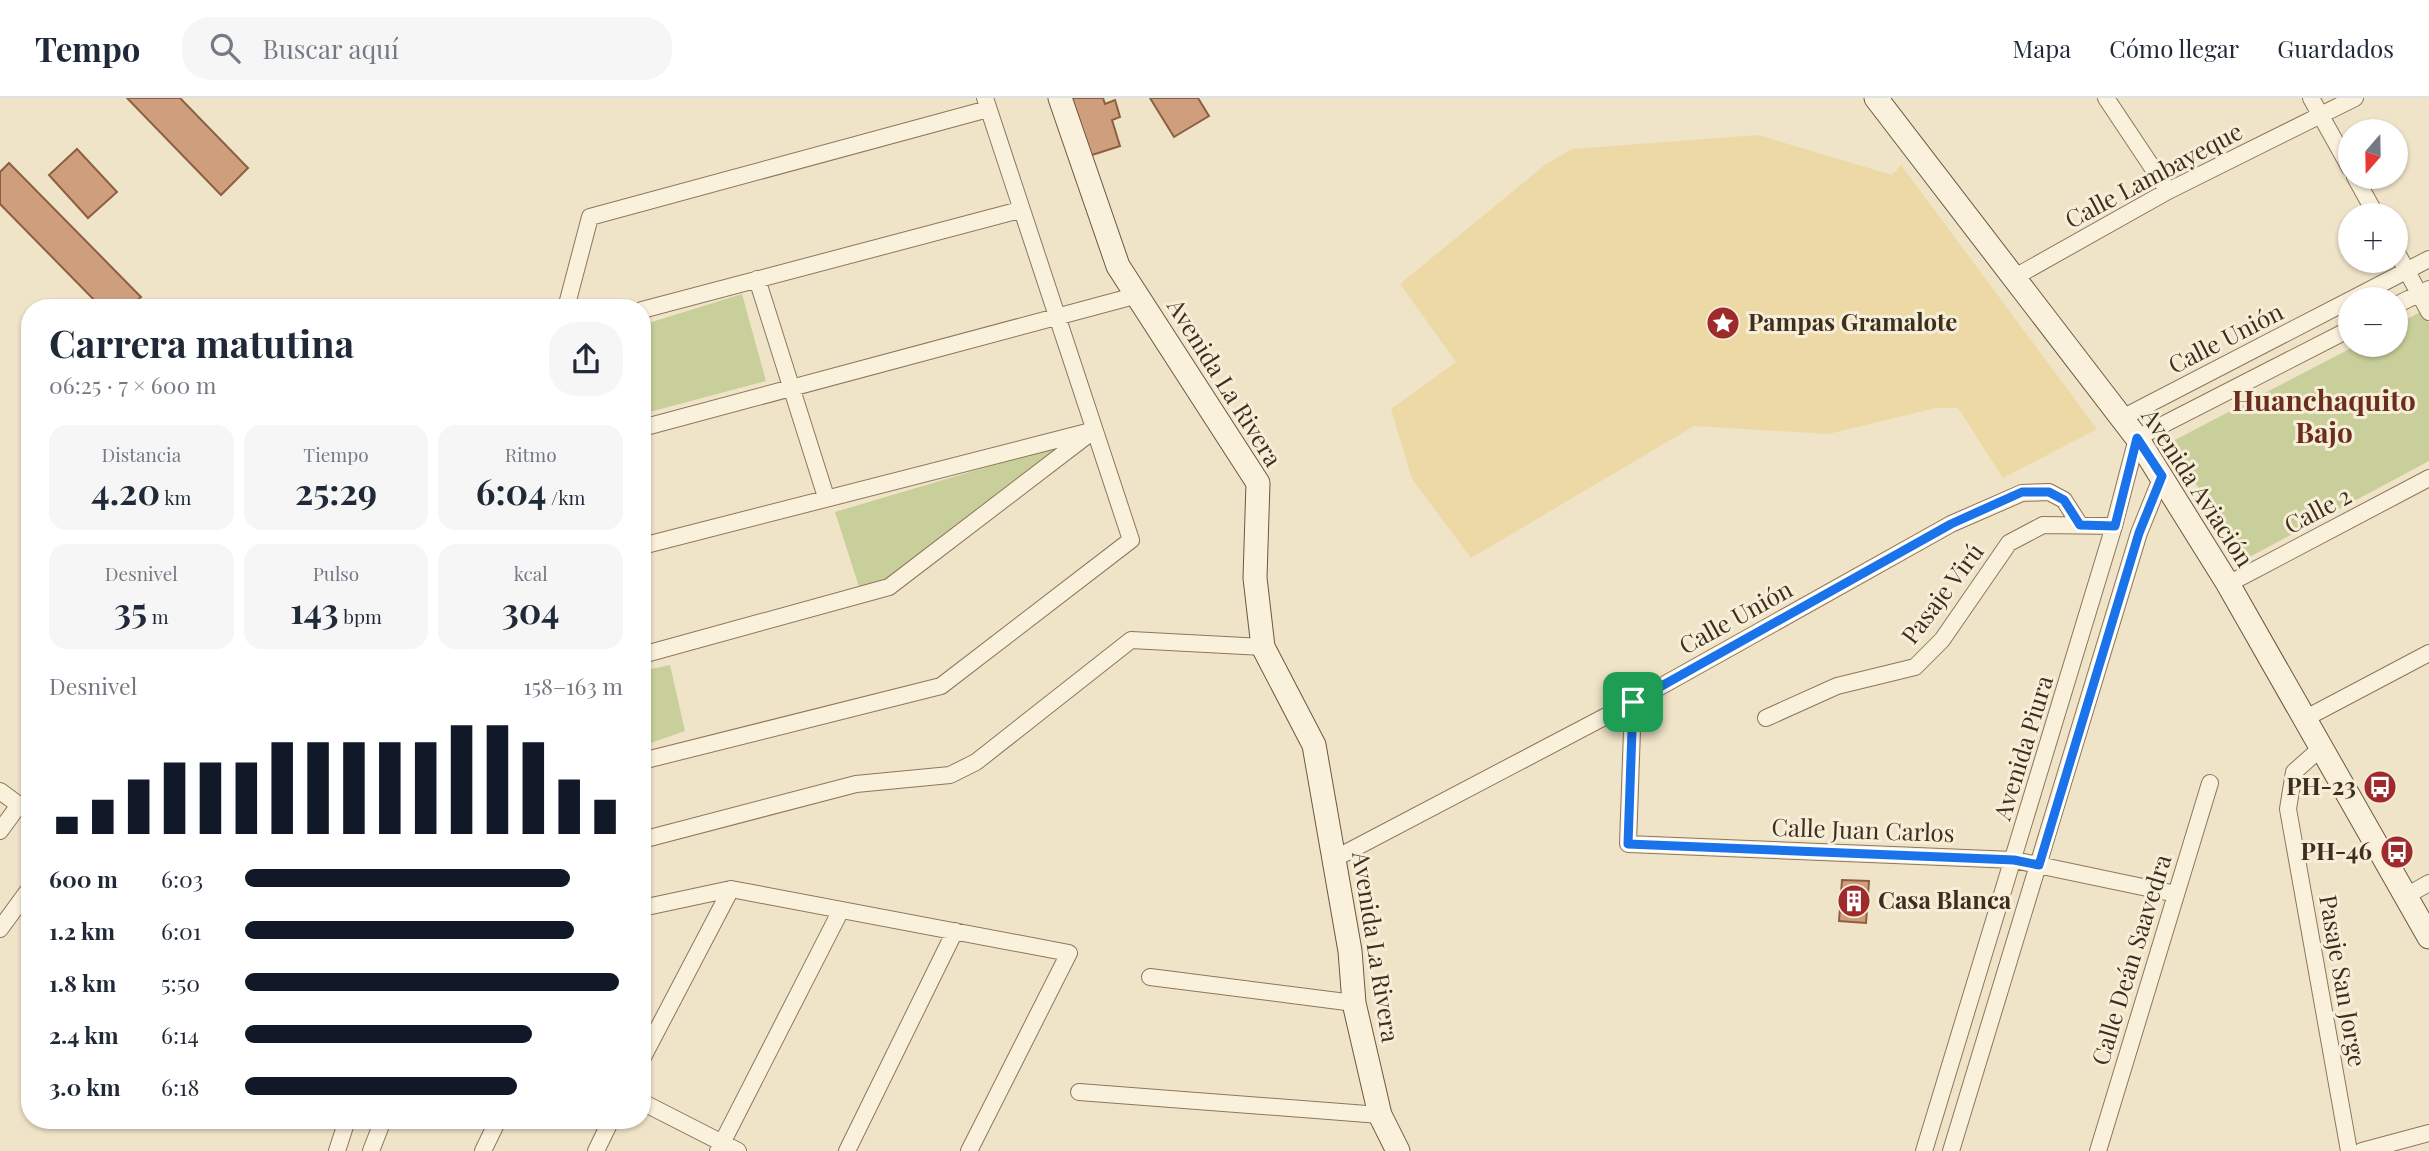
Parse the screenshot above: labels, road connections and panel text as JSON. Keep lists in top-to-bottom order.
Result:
{
  "streets": {
    "street": [
      "Calle Lambayeque",
      "Calle Unión",
      "Avenida La Rivera",
      "Avenida Aviación",
      "Calle 2",
      "Pasaje Virú",
      "Avenida Piura",
      "Calle Juan Carlos",
      "Calle Deán Saavedra",
      "Pasaje San Jorge"
    ]
  },
  "crossings": [
    ["Calle Lambayeque", "Avenida Aviación"],
    ["Calle Unión", "Avenida La Rivera"],
    ["Calle Unión", "Avenida Aviación"],
    ["Calle Unión", "Pasaje Virú"],
    ["Calle Unión", "Avenida Piura"],
    ["Calle Unión", "Calle Juan Carlos"],
    ["Avenida Aviación", "Calle 2"],
    ["Avenida Aviación", "Avenida Piura"],
    ["Avenida Aviación", "Pasaje San Jorge"],
    ["Pasaje Virú", "Avenida Piura"],
    ["Avenida Piura", "Calle Juan Carlos"],
    ["Calle Juan Carlos", "Calle Deán Saavedra"]
  ],
  "districts": ["Huanchaquito Bajo"],
  "places": {
    "place": ["Pampas Gramalote"],
    "bus stop": ["PH-23", "PH-46"],
    "building": ["Casa Blanca"]
  },
  "north": "bottom",
  "page": {
    "header": "Tempo",
    "search": "Buscar aquí",
    "nav": ["Mapa", "Cómo llegar", "Guardados"],
    "map_buttons": ["+", "−"],
    "heading": ["Carrera matutina", "06:25 · 7 × 600 m"],
    "stats": [
      ["Distancia", "4.20 km"],
      ["Tiempo", "25:29"],
      ["Ritmo", "6:04 /km"],
      ["Desnivel", "35 m"],
      ["Pulso", "143 bpm"],
      ["kcal", "304"]
    ],
    "chart": ["Desnivel", "158–163 m"],
    "list": [
      {
        "name": "600 m",
        "note": "6:03"
      },
      {
        "name": "1.2 km",
        "note": "6:01"
      },
      {
        "name": "1.8 km",
        "note": "5:50"
      },
      {
        "name": "2.4 km",
        "note": "6:14"
      },
      {
        "name": "3.0 km",
        "note": "6:18"
      }
    ]
  }
}
